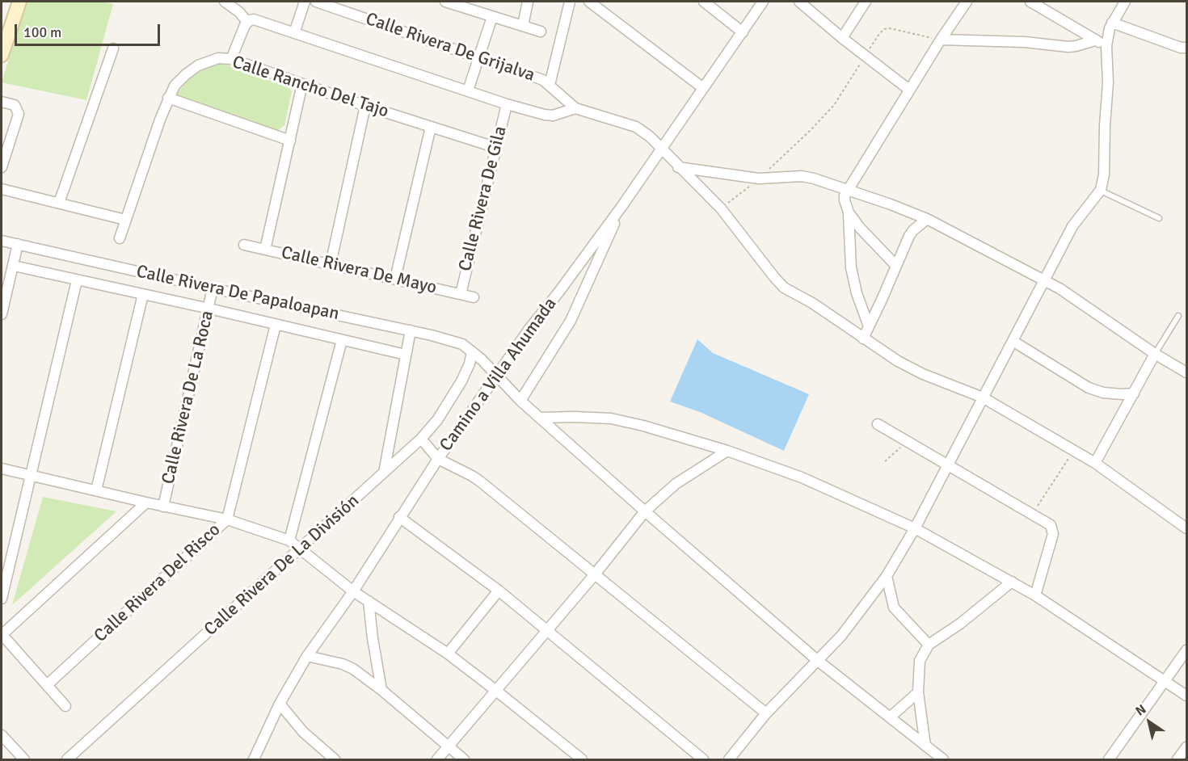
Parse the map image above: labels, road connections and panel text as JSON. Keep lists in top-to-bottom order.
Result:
{
  "streets": {
    "street": [
      "Calle Rivera De Grijalva",
      "Calle Rancho Del Tajo",
      "Calle Rivera De Gila",
      "Calle Rivera De Mayo",
      "Calle Rivera De Papaloapan",
      "Camino a Villa Ahumada",
      "Calle Rivera De La Roca",
      "Calle Rivera De La División",
      "Calle Rivera Del Risco"
    ]
  },
  "crossings": [
    ["Calle Rancho Del Tajo", "Calle Rivera De Gila"],
    ["Calle Rivera De Gila", "Calle Rivera De Mayo"],
    ["Calle Rivera De Papaloapan", "Camino a Villa Ahumada"],
    ["Calle Rivera De Papaloapan", "Calle Rivera De La Roca"],
    ["Calle Rivera De Papaloapan", "Calle Rivera De La División"]
  ],
  "scale_bar": "100 m",
  "north": "top left"
}
